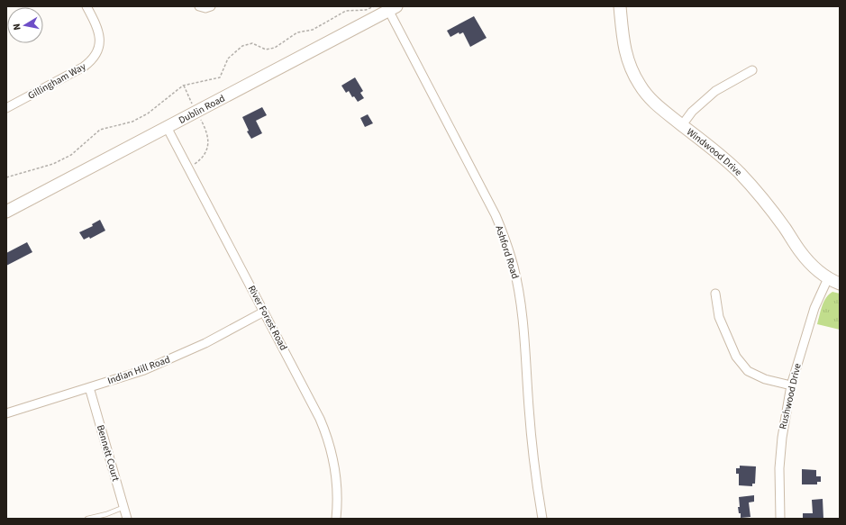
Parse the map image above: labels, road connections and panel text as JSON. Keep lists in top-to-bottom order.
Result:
{
  "streets": {
    "main road": ["Dublin Road", "Windwood Drive"],
    "street": [
      "Gillingham Way",
      "Ashford Road",
      "River Forest Road",
      "Indian Hill Road",
      "Rushwood Drive",
      "Bennett Court"
    ]
  },
  "crossings": [
    ["Dublin Road", "Ashford Road"],
    ["Dublin Road", "River Forest Road"],
    ["Windwood Drive", "Rushwood Drive"],
    ["River Forest Road", "Indian Hill Road"],
    ["Indian Hill Road", "Bennett Court"]
  ],
  "north": "left"
}
